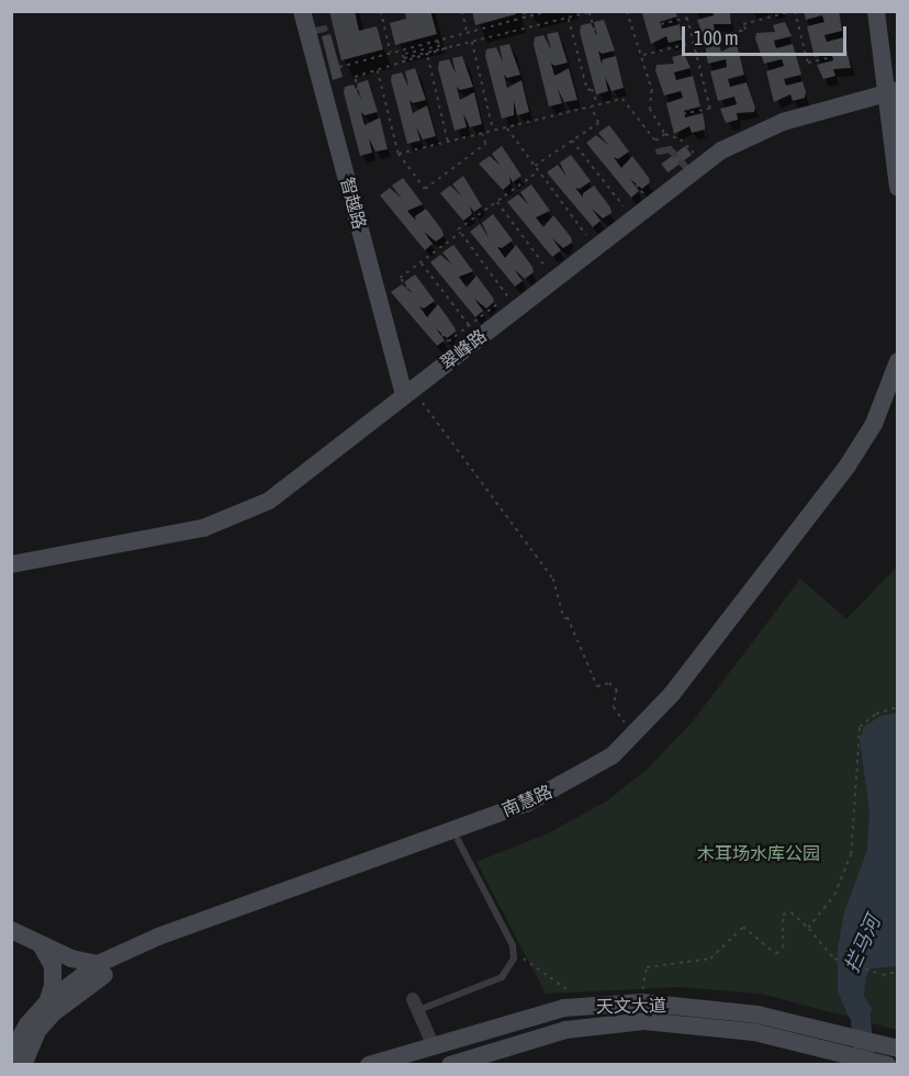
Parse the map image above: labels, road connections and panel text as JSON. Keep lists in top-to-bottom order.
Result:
{
  "streets": {
    "main road": [
      "智越路",
      "翠峰路",
      "南慧路",
      "天文大道"
    ]
  },
  "crossings": [
    ["智越路", "翠峰路"]
  ],
  "water": ["拦马河"],
  "parks": ["木耳场水库公园"],
  "scale_bar": "100 m"
}
